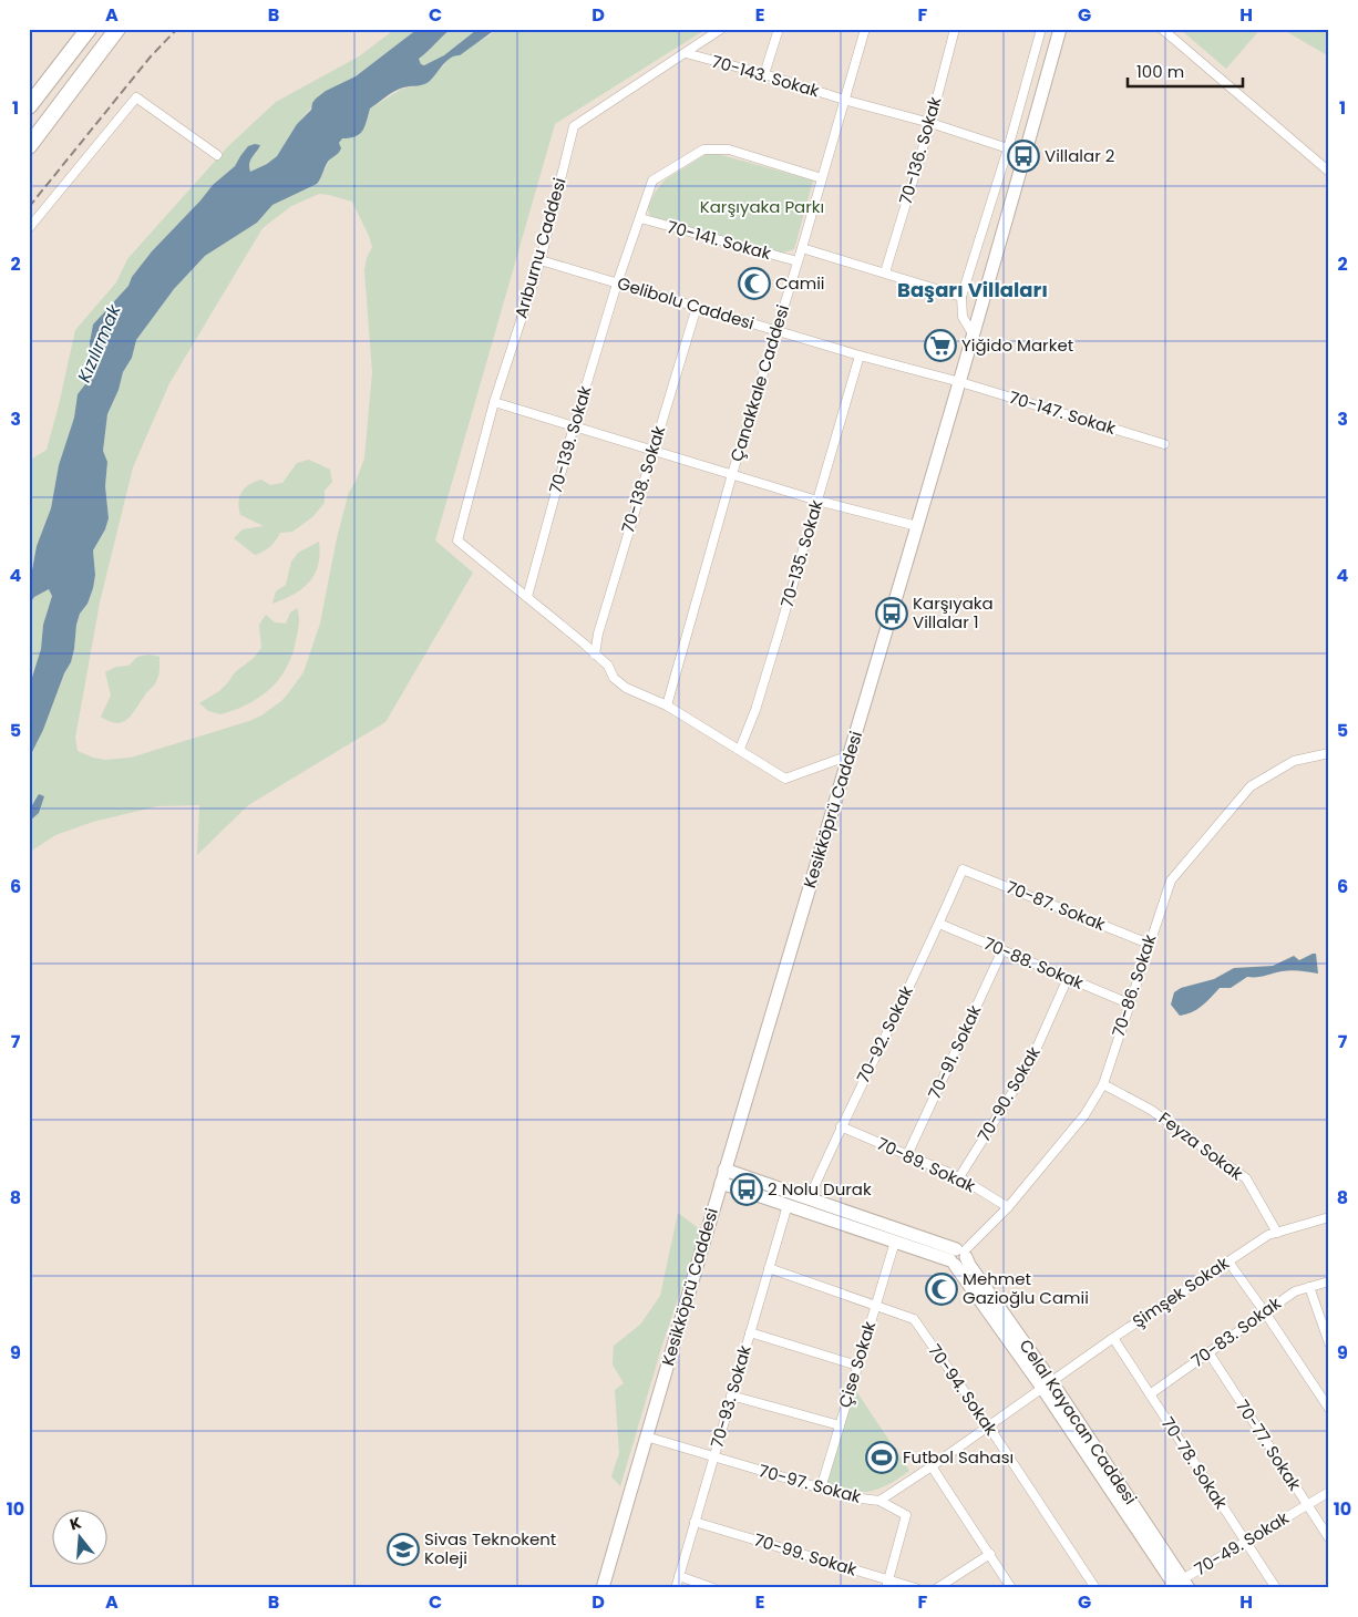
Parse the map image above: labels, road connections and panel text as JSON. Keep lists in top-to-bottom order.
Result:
{
  "streets": {
    "street": [
      "70-143. Sokak",
      "70-136. Sokak",
      "70-141. Sokak",
      "Arıburnu Caddesi",
      "Gelibolu Caddesi",
      "Çanakkale Caddesi",
      "70-147. Sokak",
      "70-139. Sokak",
      "70-138. Sokak",
      "70-135. Sokak",
      "Kesikköprü Caddesi",
      "70-87. Sokak",
      "70-88. Sokak",
      "70-86. Sokak",
      "70-92. Sokak",
      "70-91. Sokak",
      "70-90. Sokak",
      "Feyza Sokak",
      "70-89. Sokak",
      "Şimşek Sokak",
      "70-83. Sokak",
      "Çise Sokak",
      "70-94. Sokak",
      "70-93. Sokak",
      "Celal Kayacan Caddesi",
      "70-77. Sokak",
      "70-78. Sokak",
      "70-97. Sokak",
      "70-49. Sokak",
      "70-99. Sokak"
    ]
  },
  "crossings": [
    ["70-143. Sokak", "70-136. Sokak"],
    ["70-143. Sokak", "Arıburnu Caddesi"],
    ["70-143. Sokak", "Çanakkale Caddesi"],
    ["70-141. Sokak", "Çanakkale Caddesi"],
    ["70-141. Sokak", "70-139. Sokak"],
    ["Arıburnu Caddesi", "Gelibolu Caddesi"],
    ["Arıburnu Caddesi", "70-139. Sokak"],
    ["Gelibolu Caddesi", "Çanakkale Caddesi"],
    ["Gelibolu Caddesi", "70-147. Sokak"],
    ["Gelibolu Caddesi", "70-139. Sokak"],
    ["Gelibolu Caddesi", "70-138. Sokak"],
    ["Gelibolu Caddesi", "70-135. Sokak"],
    ["Gelibolu Caddesi", "Kesikköprü Caddesi"],
    ["Çanakkale Caddesi", "70-139. Sokak"],
    ["70-147. Sokak", "Kesikköprü Caddesi"],
    ["Kesikköprü Caddesi", "70-97. Sokak"],
    ["70-87. Sokak", "70-86. Sokak"],
    ["70-87. Sokak", "70-92. Sokak"],
    ["70-88. Sokak", "70-86. Sokak"],
    ["70-88. Sokak", "70-92. Sokak"],
    ["70-88. Sokak", "70-91. Sokak"],
    ["70-88. Sokak", "70-90. Sokak"],
    ["70-86. Sokak", "Feyza Sokak"],
    ["70-86. Sokak", "70-89. Sokak"],
    ["70-86. Sokak", "Celal Kayacan Caddesi"],
    ["70-92. Sokak", "70-89. Sokak"],
    ["70-91. Sokak", "70-89. Sokak"],
    ["70-90. Sokak", "70-89. Sokak"],
    ["Feyza Sokak", "Şimşek Sokak"],
    ["Şimşek Sokak", "Celal Kayacan Caddesi"],
    ["Şimşek Sokak", "70-78. Sokak"],
    ["Şimşek Sokak", "70-97. Sokak"],
    ["70-83. Sokak", "70-77. Sokak"],
    ["70-83. Sokak", "70-78. Sokak"],
    ["Çise Sokak", "70-94. Sokak"],
    ["Çise Sokak", "70-97. Sokak"],
    ["70-94. Sokak", "70-93. Sokak"],
    ["70-94. Sokak", "70-97. Sokak"],
    ["70-93. Sokak", "70-97. Sokak"],
    ["70-93. Sokak", "70-99. Sokak"],
    ["Celal Kayacan Caddesi", "70-97. Sokak"],
    ["Celal Kayacan Caddesi", "70-49. Sokak"],
    ["70-77. Sokak", "70-49. Sokak"],
    ["70-78. Sokak", "70-49. Sokak"]
  ],
  "districts": ["Başarı Villaları"],
  "water": ["Kızılırmak"],
  "parks": ["Karşıyaka Parkı"],
  "places": {
    "bus stop": ["Villalar 2", "Karşıyaka Villalar 1", "2 Nolu Durak"],
    "mosque": ["Camii", "Mehmet Gazioğlu Camii"],
    "supermarket": ["Yiğido Market"],
    "sports": ["Futbol Sahası"],
    "school or university": ["Sivas Teknokent Koleji"]
  },
  "scale_bar": "100 m",
  "north": "top",
  "grid": {
    "columns": [
      "A",
      "B",
      "C",
      "D",
      "E",
      "F",
      "G",
      "H"
    ],
    "rows": [
      "1",
      "2",
      "3",
      "4",
      "5",
      "6",
      "7",
      "8",
      "9",
      "10"
    ]
  }
}
